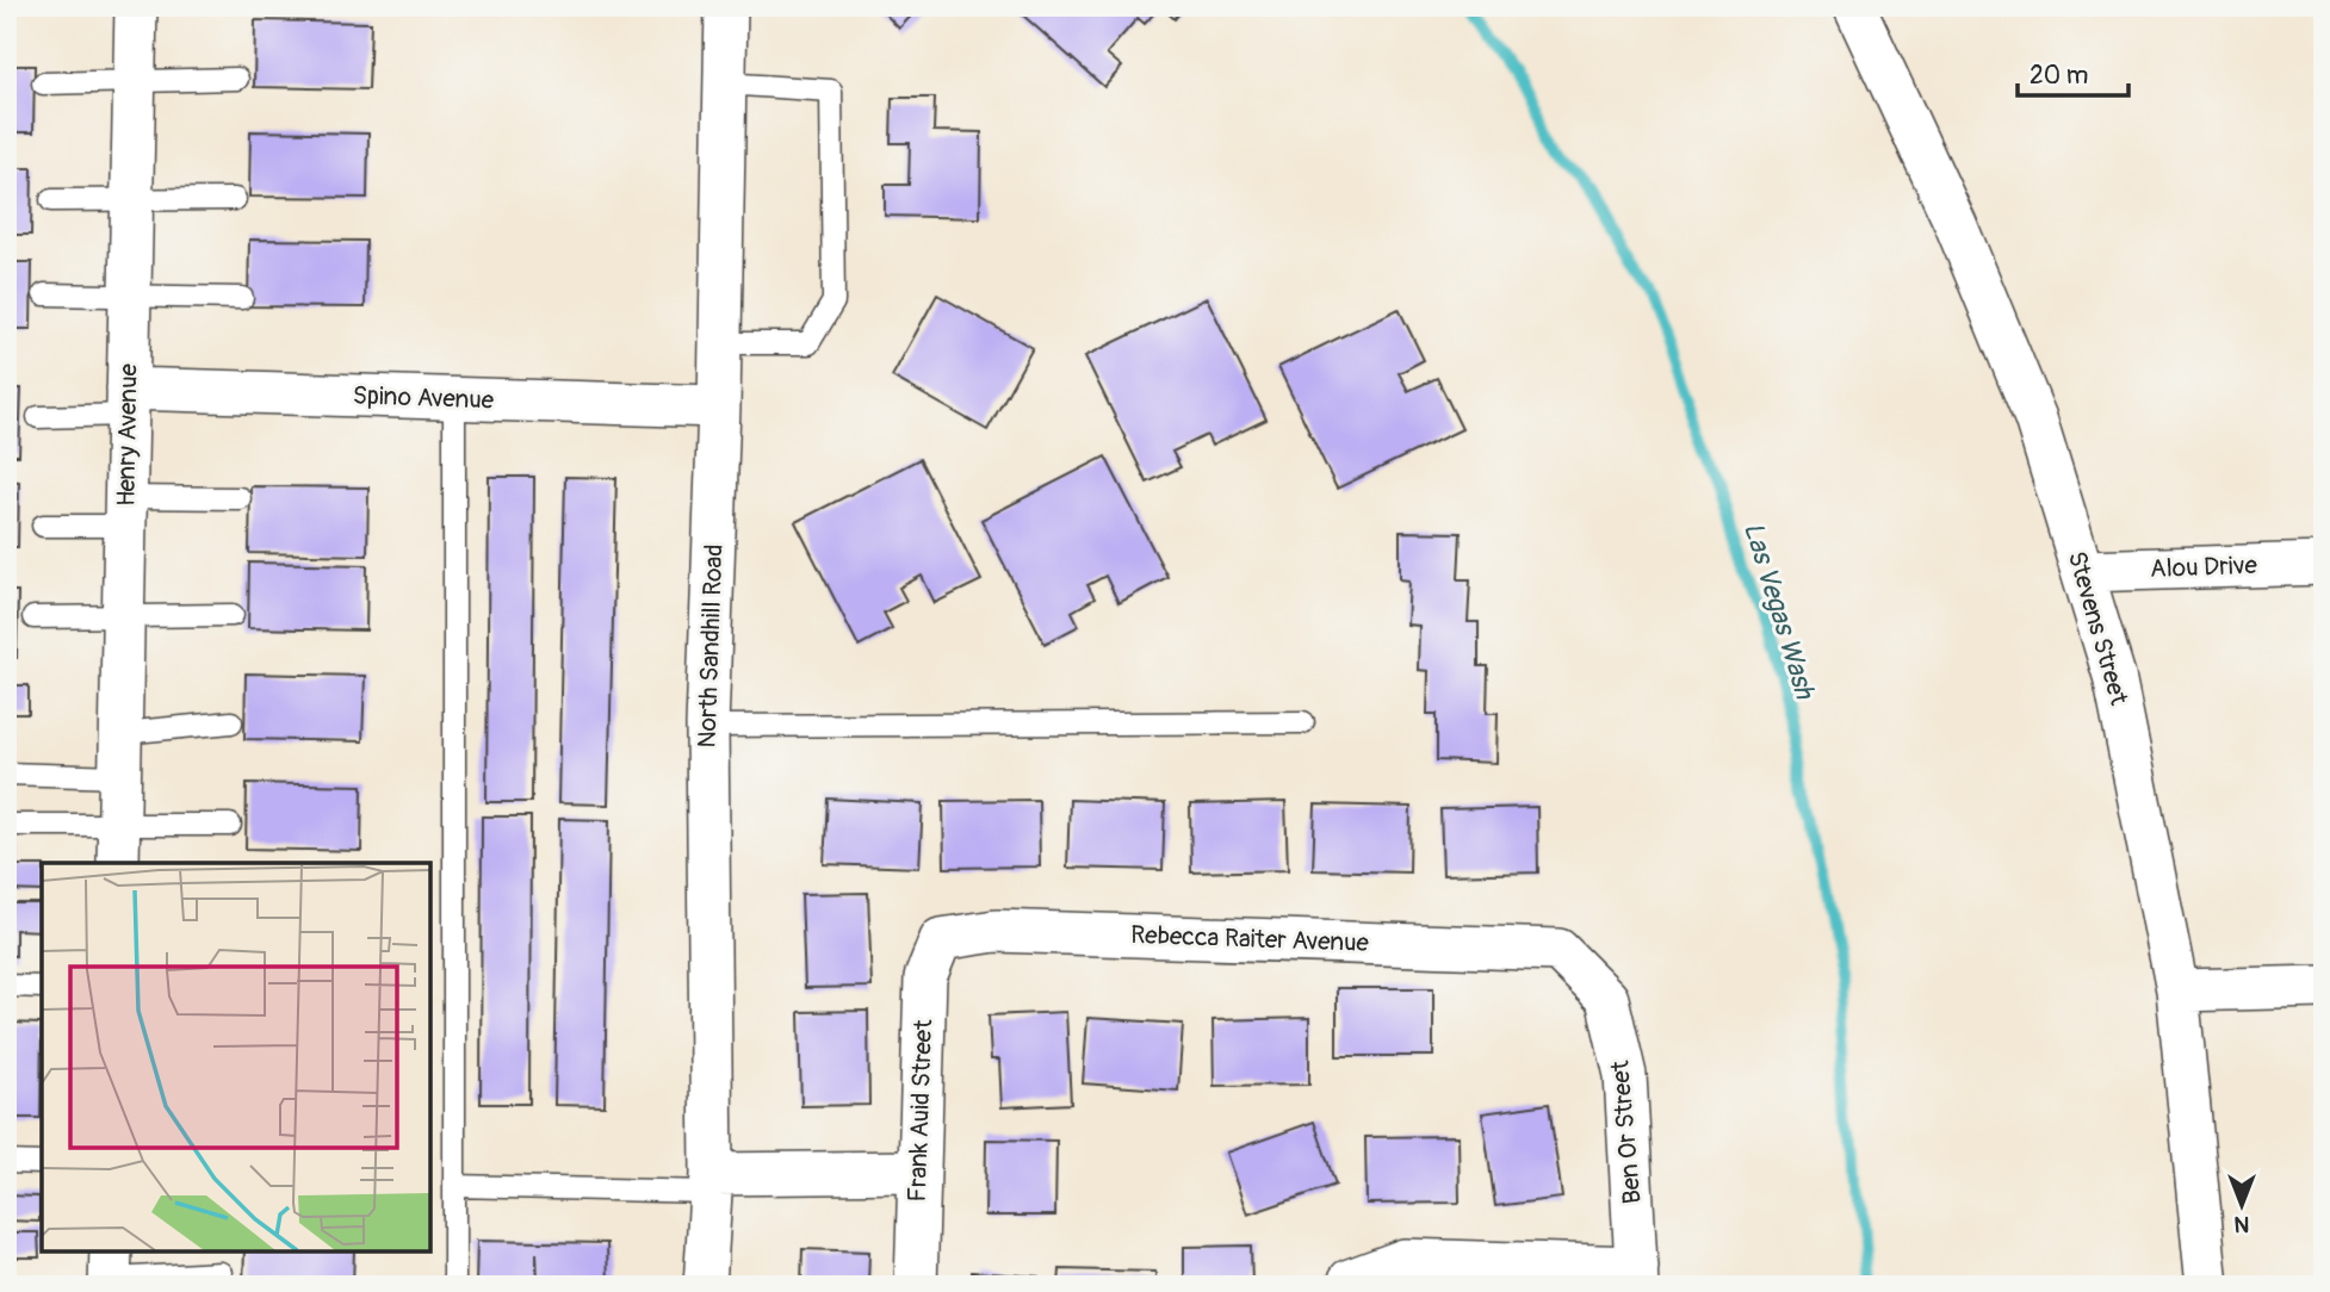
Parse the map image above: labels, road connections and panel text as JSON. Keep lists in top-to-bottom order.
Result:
{
  "streets": {
    "street": [
      "Spino Avenue",
      "Henry Avenue",
      "Alou Drive",
      "Stevens Street",
      "North Sandhill Road",
      "Rebecca Raiter Avenue",
      "Frank Auid Street",
      "Ben Or Street"
    ]
  },
  "crossings": [
    ["Spino Avenue", "Henry Avenue"],
    ["Spino Avenue", "North Sandhill Road"],
    ["Alou Drive", "Stevens Street"],
    ["Rebecca Raiter Avenue", "Frank Auid Street"],
    ["Rebecca Raiter Avenue", "Ben Or Street"]
  ],
  "water": ["Las Vegas Wash"],
  "scale_bar": "20 m",
  "north": "bottom"
}
